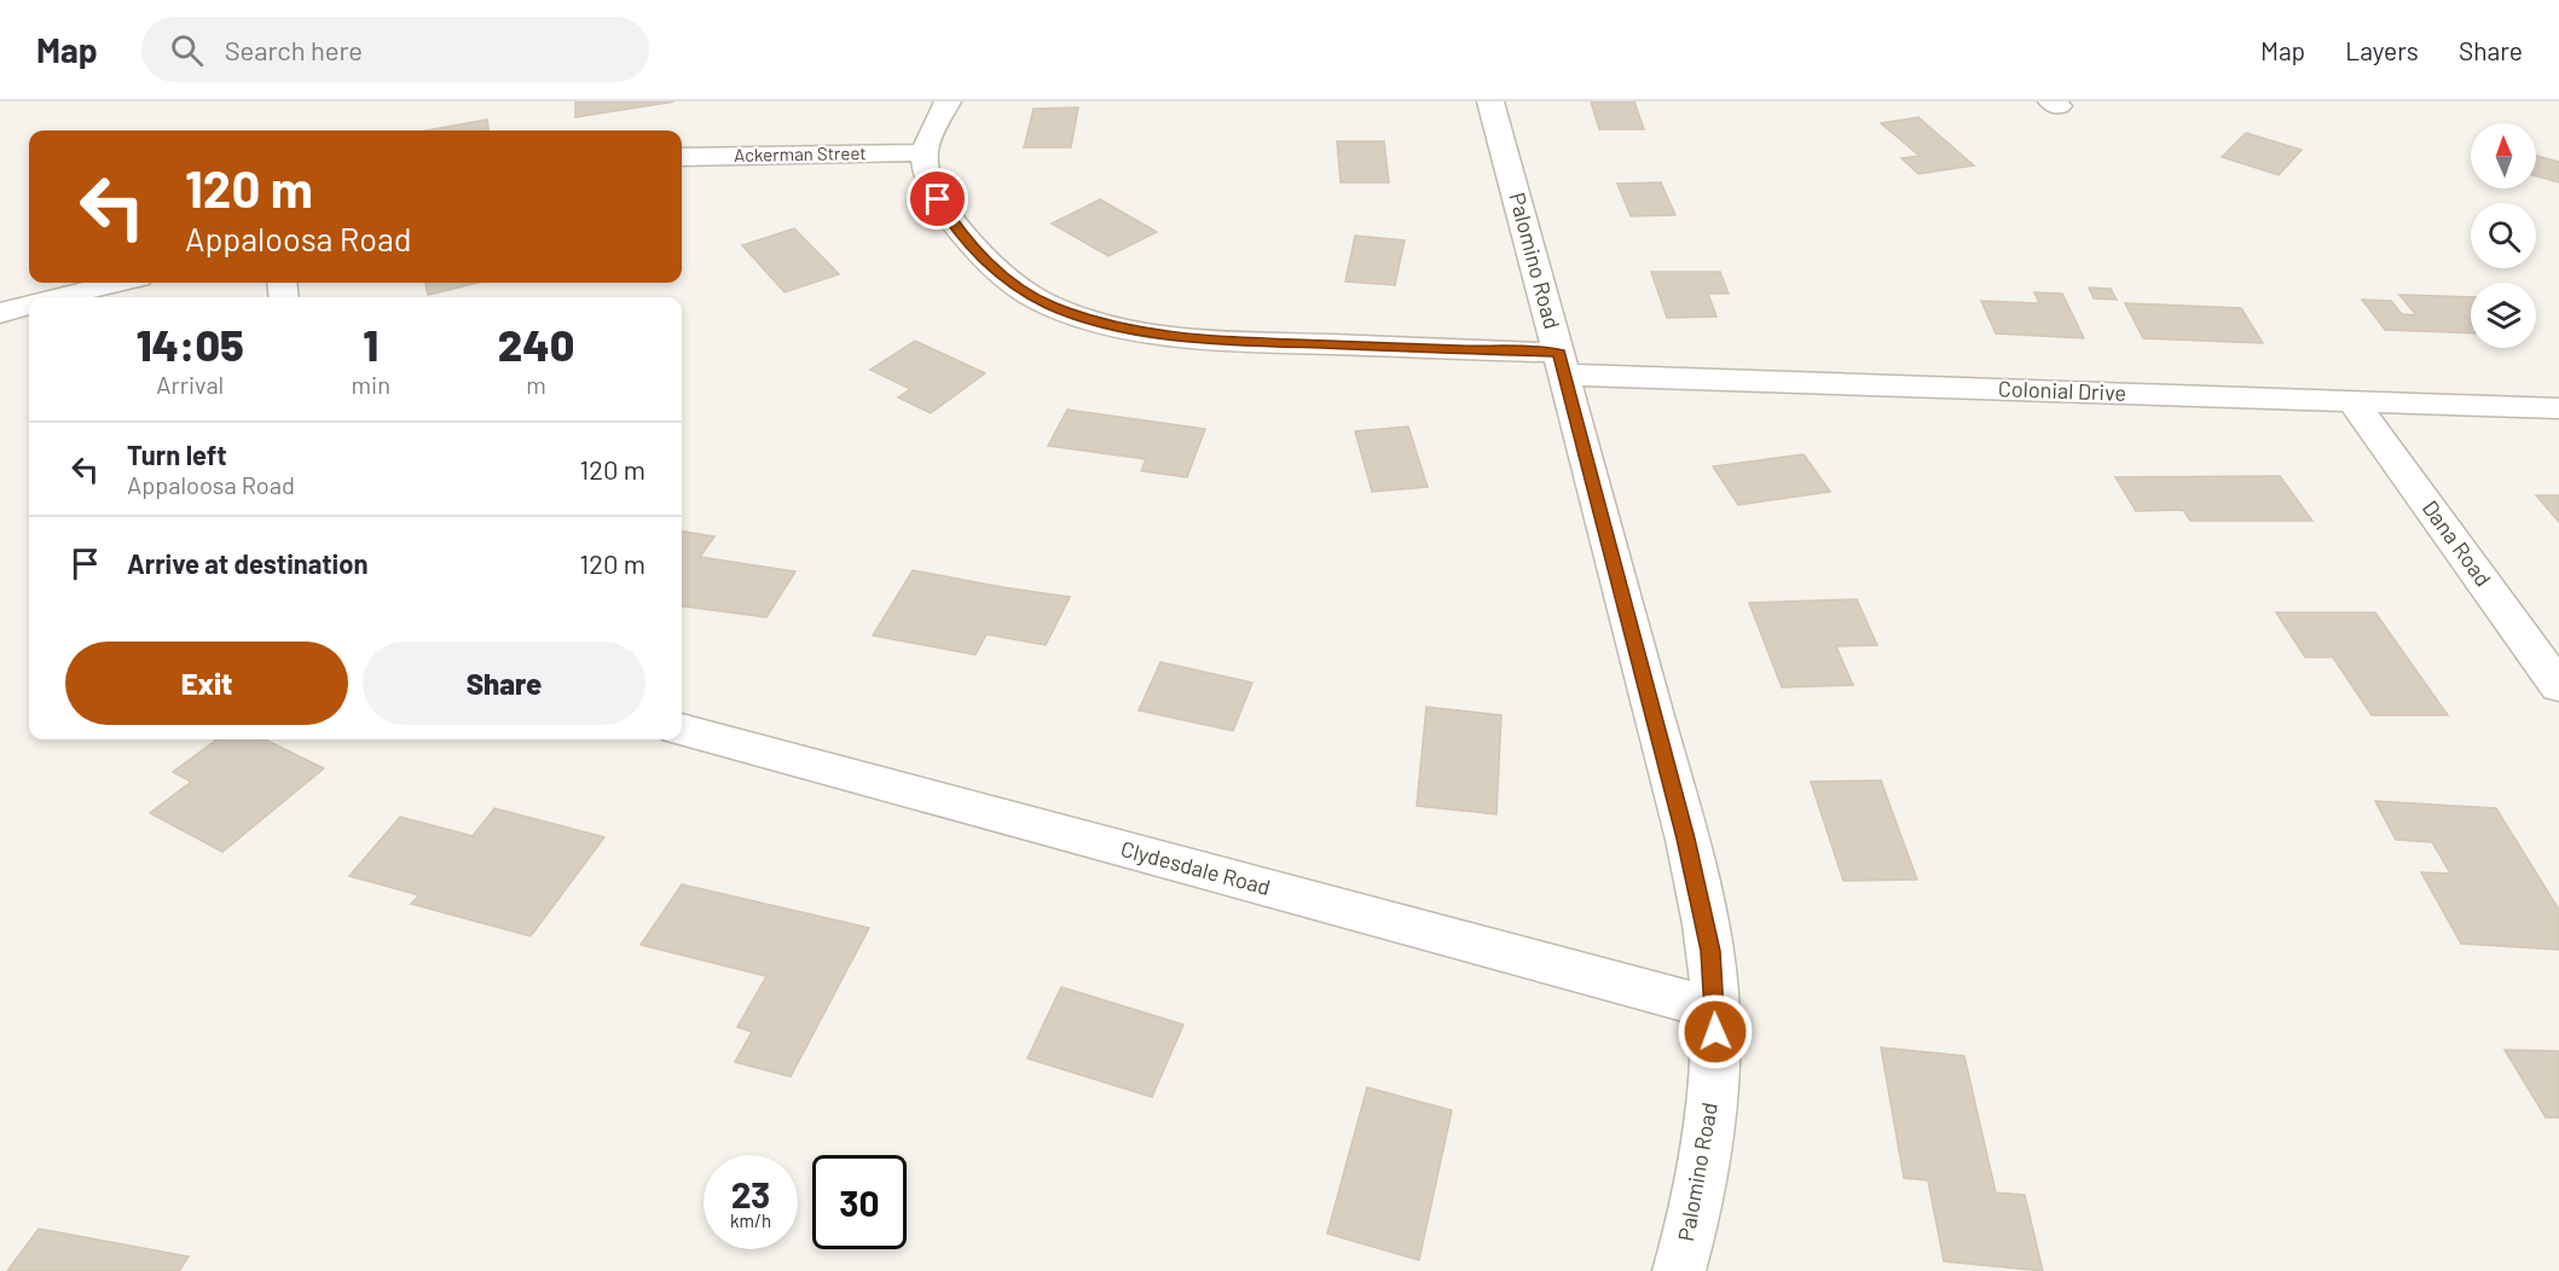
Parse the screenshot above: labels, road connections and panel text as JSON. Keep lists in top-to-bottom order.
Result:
{
  "streets": {
    "street": [
      "Ackerman Street",
      "Palomino Road",
      "Colonial Drive",
      "Dana Road",
      "Clydesdale Road"
    ]
  },
  "crossings": [
    ["Ackerman Street", "Colonial Drive"],
    ["Palomino Road", "Colonial Drive"],
    ["Palomino Road", "Clydesdale Road"],
    ["Colonial Drive", "Dana Road"]
  ],
  "north": "top",
  "page": {
    "header": "Map",
    "search": "Search here",
    "nav": ["Map", "Layers", "Share"],
    "turn": ["120 m", "Appaloosa Road"],
    "eta": [
      "14:05",
      "Arrival",
      "1",
      "min",
      "240",
      "m"
    ],
    "list": [
      {
        "name": "Turn left",
        "note": "Appaloosa Road",
        "value": "120 m"
      },
      {
        "name": "Arrive at destination",
        "value": "120 m"
      }
    ],
    "buttons": ["Exit", "Share"],
    "speed": "23 km/h",
    "limit": "30"
  }
}
